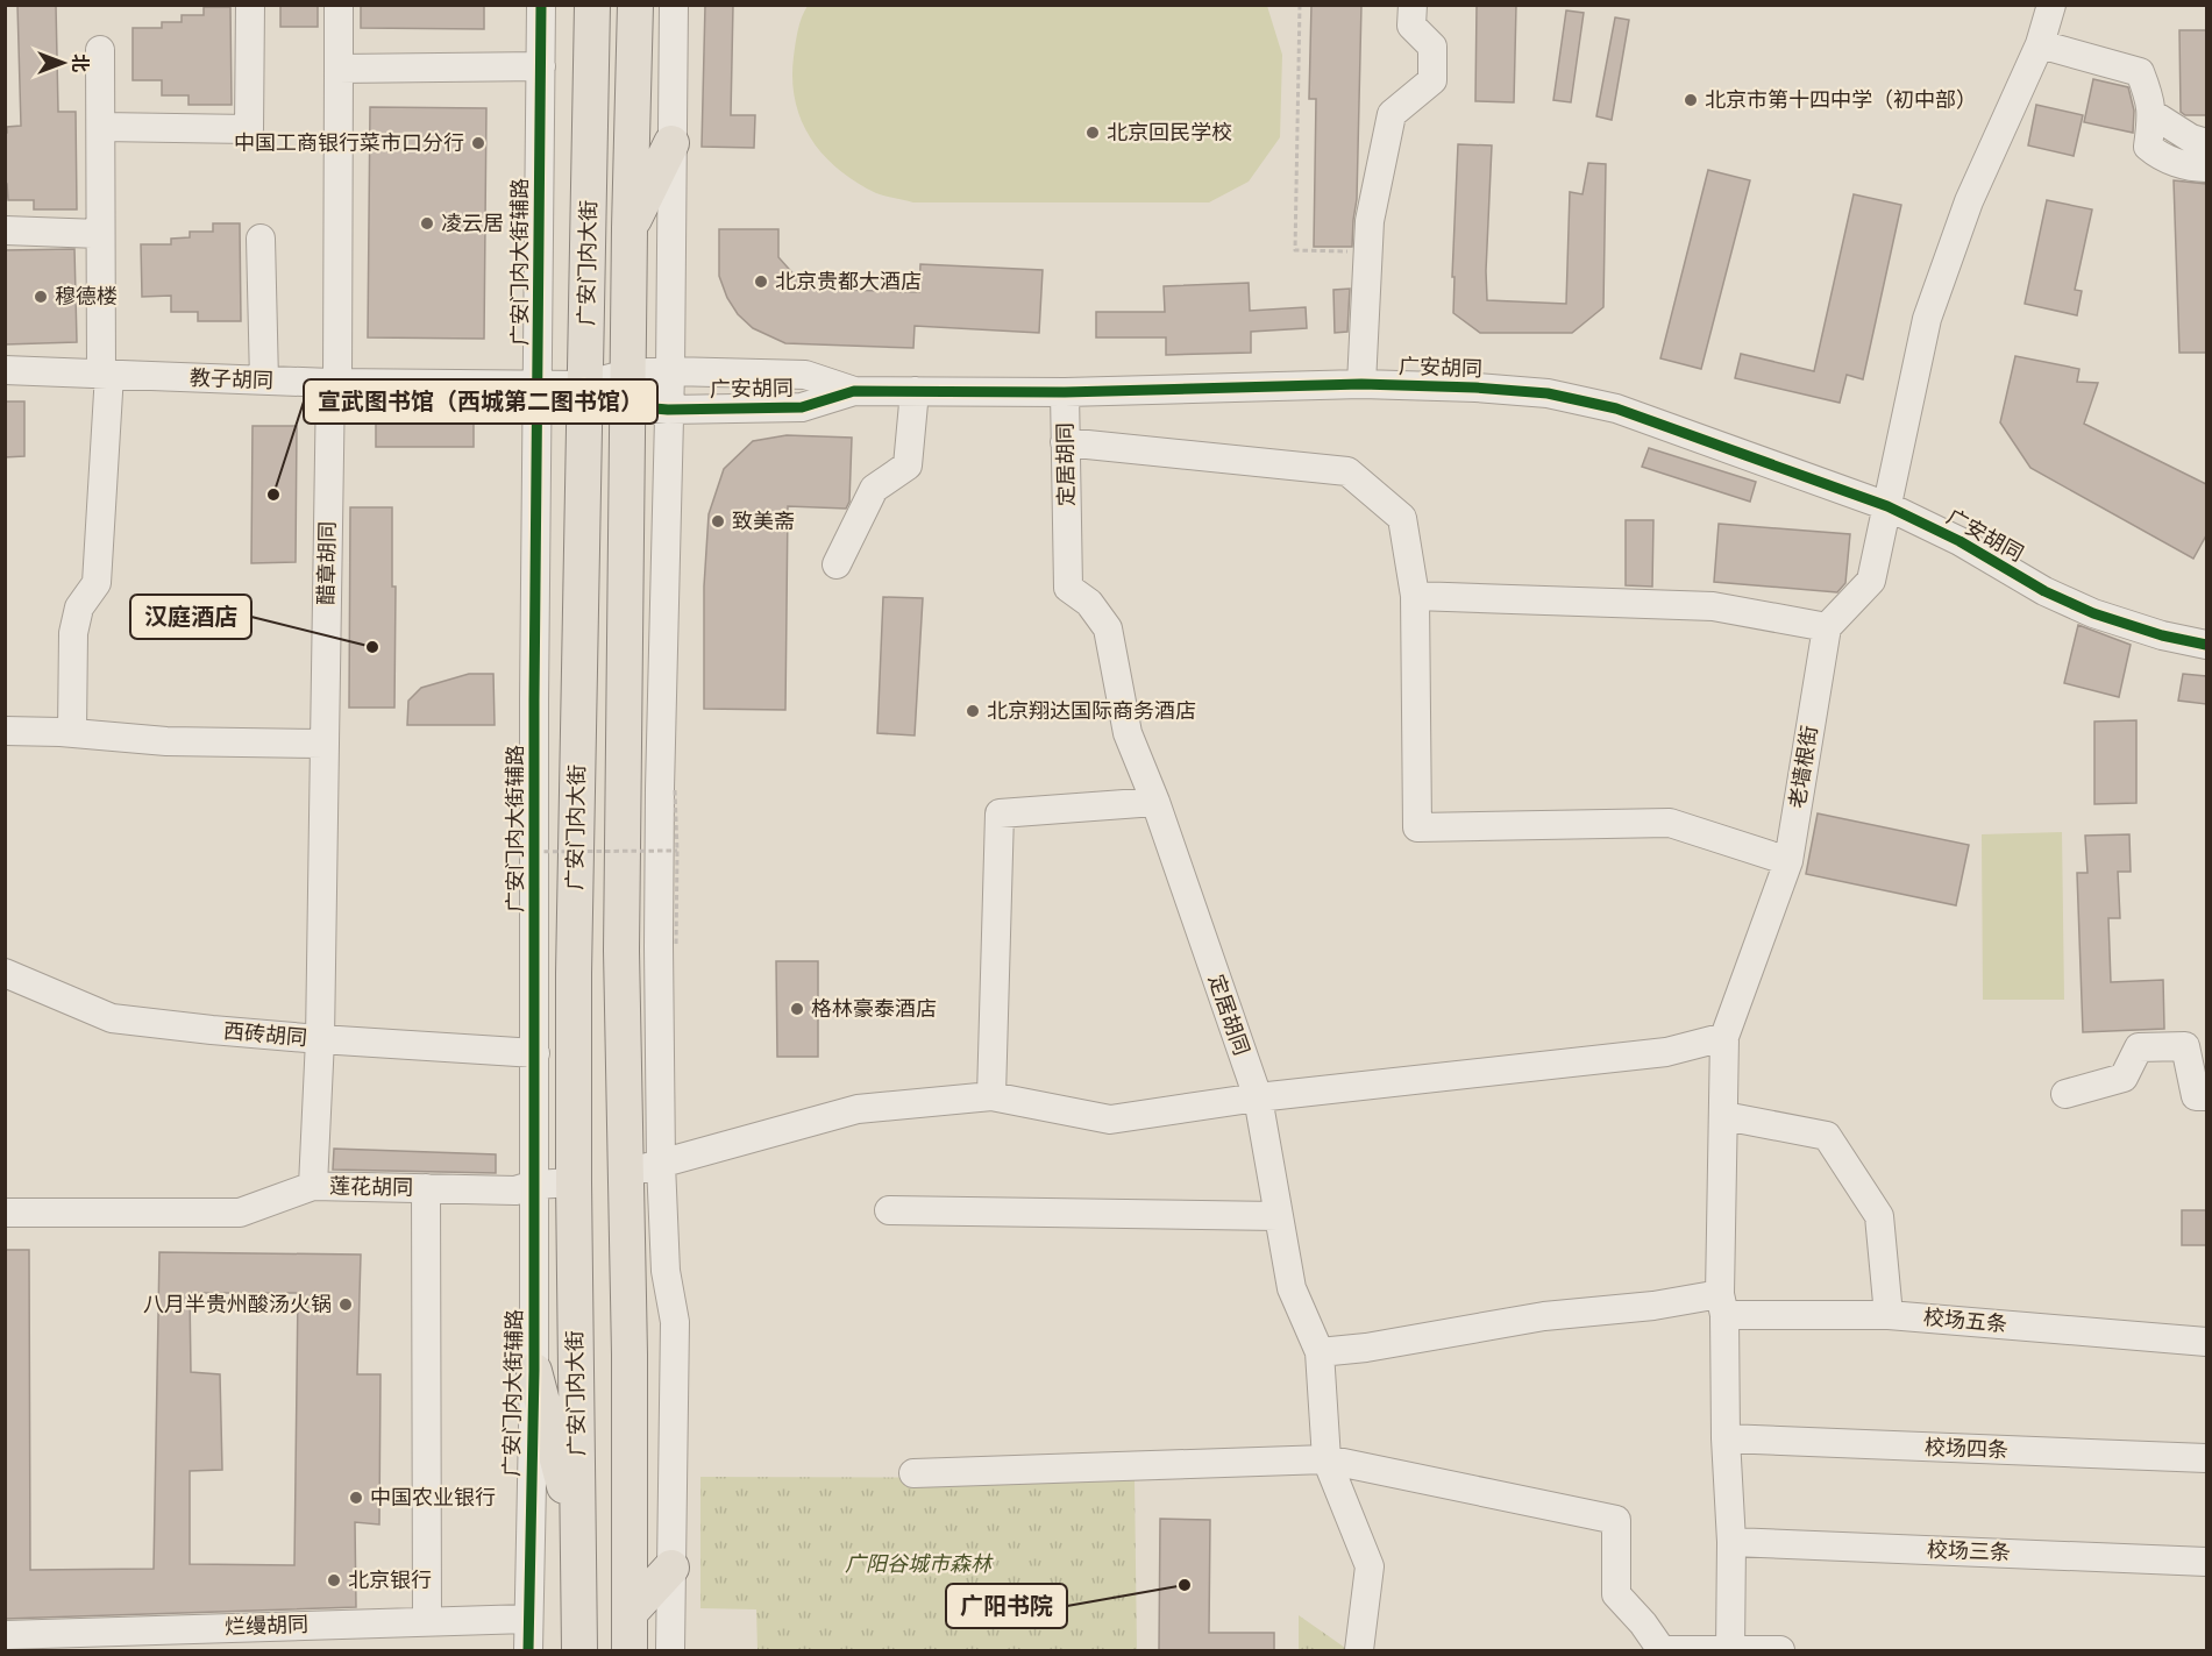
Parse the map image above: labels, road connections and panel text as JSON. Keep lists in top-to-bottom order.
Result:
{
  "streets": {
    "main road": ["广安门内大街"],
    "street": [
      "广安门内大街辅路",
      "广安胡同",
      "教子胡同",
      "定居胡同",
      "醋章胡同",
      "老墙根街",
      "西砖胡同",
      "莲花胡同",
      "校场五条",
      "校场四条",
      "校场三条",
      "烂缦胡同"
    ]
  },
  "crossings": [
    ["广安门内大街辅路", "教子胡同"],
    ["广安门内大街辅路", "西砖胡同"],
    ["广安门内大街辅路", "莲花胡同"],
    ["广安门内大街辅路", "烂缦胡同"],
    ["广安门内大街", "广安胡同"],
    ["广安门内大街", "教子胡同"],
    ["广安门内大街", "莲花胡同"],
    ["广安胡同", "定居胡同"],
    ["教子胡同", "醋章胡同"],
    ["定居胡同", "校场五条"],
    ["醋章胡同", "西砖胡同"],
    ["醋章胡同", "莲花胡同"]
  ],
  "parks": ["广阳谷城市森林"],
  "places": [
    "北京市第十四中学（初中部）",
    "北京回民学校",
    "中国工商银行菜市口分行",
    "凌云居",
    "北京贵都大酒店",
    "穆德楼",
    "宣武图书馆（西城第二图书馆）",
    "致美斋",
    "汉庭酒店",
    "北京翔达国际商务酒店",
    "格林豪泰酒店",
    "八月半贵州酸汤火锅",
    "中国农业银行",
    "北京银行",
    "广阳书院"
  ],
  "north": "right"
}
